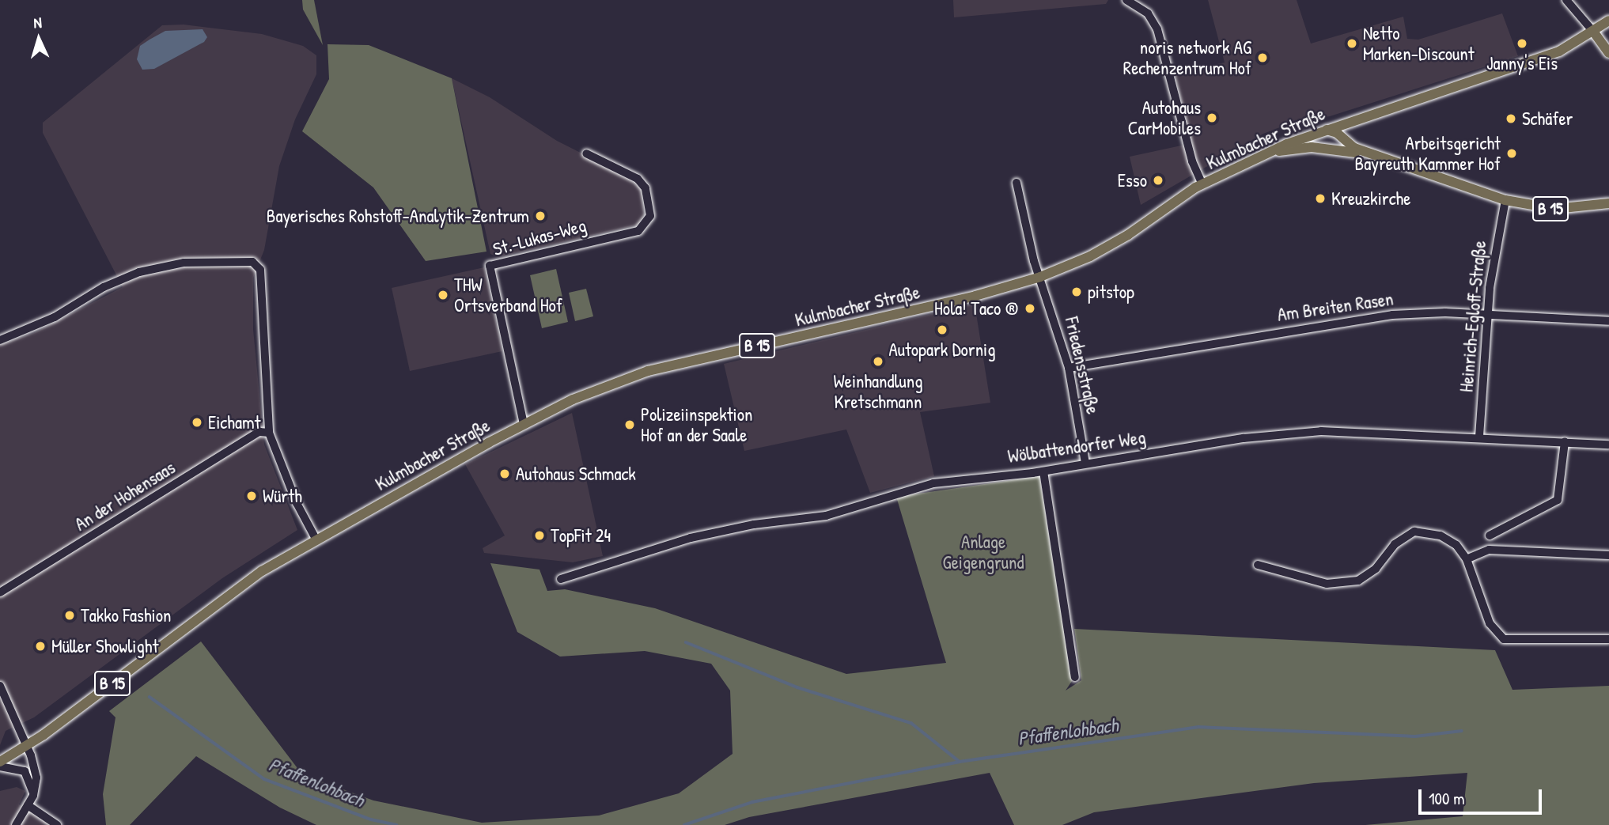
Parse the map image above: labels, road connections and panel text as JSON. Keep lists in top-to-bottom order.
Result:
{
  "streets": {
    "main road": ["Kulmbacher Straße", "B 15"],
    "street": [
      "St.-Lukas-Weg",
      "Am Breiten Rasen",
      "Heinrich-Egloff-Straße",
      "Friedensstraße",
      "Wölbattendorfer Weg",
      "An der Hohensaas"
    ]
  },
  "crossings": [
    ["Kulmbacher Straße", "B 15"],
    ["Kulmbacher Straße", "St.-Lukas-Weg"],
    ["Kulmbacher Straße", "Friedensstraße"],
    ["B 15", "Heinrich-Egloff-Straße"],
    ["Am Breiten Rasen", "Heinrich-Egloff-Straße"],
    ["Am Breiten Rasen", "Friedensstraße"],
    ["Heinrich-Egloff-Straße", "Wölbattendorfer Weg"],
    ["Friedensstraße", "Wölbattendorfer Weg"]
  ],
  "water": ["Pfaffenlohbach"],
  "parks": ["Anlage Geigengrund"],
  "places": [
    "Netto Marken-Discount",
    "Janny's Eis",
    "noris network AG Rechenzentrum Hof",
    "Autohaus CarMobiles",
    "Schäfer",
    "Arbeitsgericht Bayreuth Kammer Hof",
    "Esso",
    "Kreuzkirche",
    "Bayerisches Rohstoff-Analytik-Zentrum",
    "pitstop",
    "THW Ortsverband Hof",
    "Hola! Taco ®",
    "Autopark Dornig",
    "Weinhandlung Kretschmann",
    "Eichamt",
    "Polizeiinspektion Hof an der Saale",
    "Autohaus Schmack",
    "Würth",
    "TopFit 24",
    "Takko Fashion",
    "Müller Showlight"
  ],
  "scale_bar": "100 m",
  "north": "top"
}
